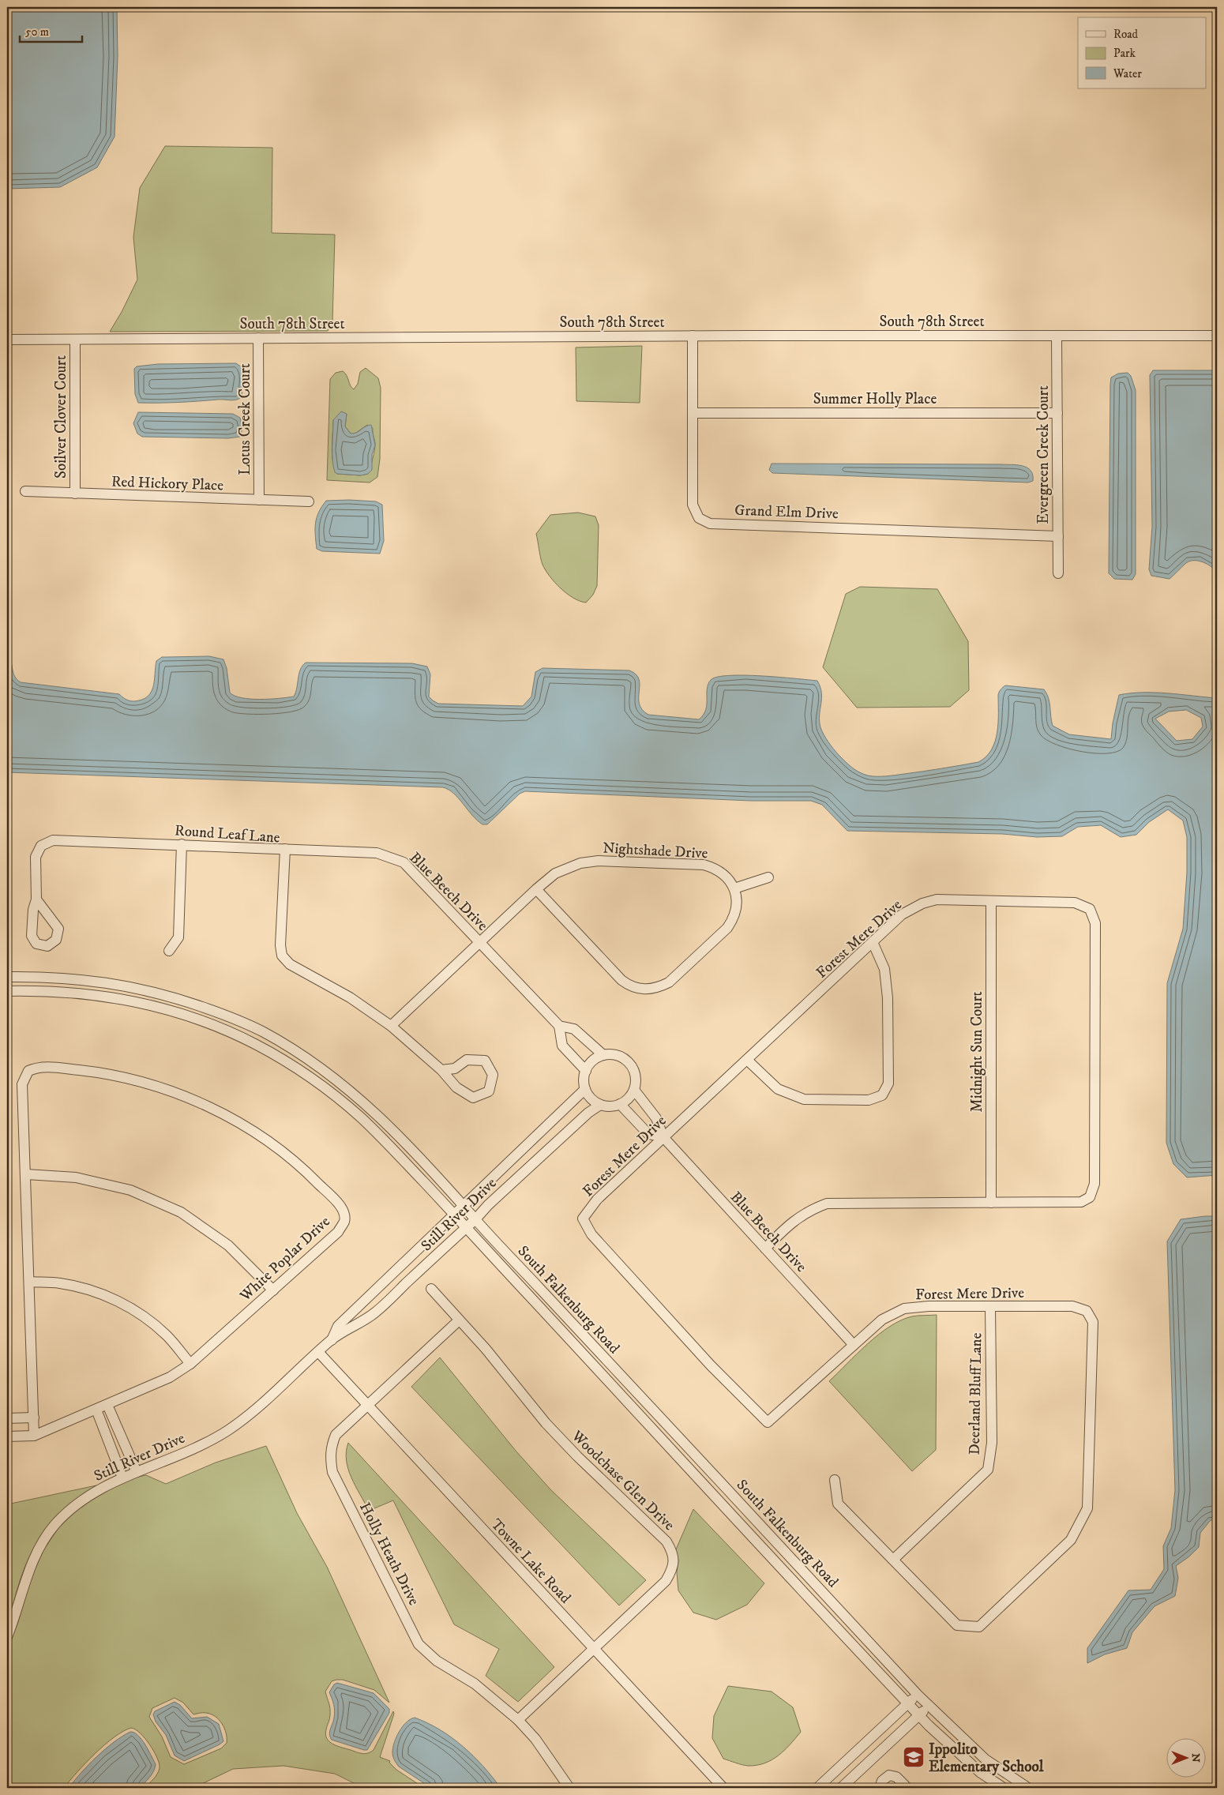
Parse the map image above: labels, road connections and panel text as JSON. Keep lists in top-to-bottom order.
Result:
{
  "streets": {
    "street": [
      "South 78th Street",
      "Summer Holly Place",
      "Soilver Clover Court",
      "Lotus Creek Court",
      "Evergreen Creek Court",
      "Red Hickory Place",
      "Grand Elm Drive",
      "Round Leaf Lane",
      "Nightshade Drive",
      "Blue Beech Drive",
      "Forest Mere Drive",
      "Midnight Sun Court",
      "Still River Drive",
      "White Poplar Drive",
      "South Falkenburg Road",
      "Deerland Bluff Lane",
      "Woodchase Glen Drive",
      "Holly Heath Drive",
      "Towne Lake Road"
    ]
  },
  "crossings": [
    ["South 78th Street", "Soilver Clover Court"],
    ["South 78th Street", "Lotus Creek Court"],
    ["South 78th Street", "Evergreen Creek Court"],
    ["South 78th Street", "Grand Elm Drive"],
    ["Summer Holly Place", "Evergreen Creek Court"],
    ["Summer Holly Place", "Grand Elm Drive"],
    ["Soilver Clover Court", "Red Hickory Place"],
    ["Lotus Creek Court", "Red Hickory Place"],
    ["Evergreen Creek Court", "Grand Elm Drive"],
    ["Round Leaf Lane", "Nightshade Drive"],
    ["Round Leaf Lane", "Blue Beech Drive"],
    ["Nightshade Drive", "Blue Beech Drive"],
    ["Blue Beech Drive", "Forest Mere Drive"],
    ["Blue Beech Drive", "Still River Drive"],
    ["Forest Mere Drive", "Midnight Sun Court"],
    ["Forest Mere Drive", "Deerland Bluff Lane"],
    ["Still River Drive", "South Falkenburg Road"],
    ["Still River Drive", "Towne Lake Road"],
    ["Woodchase Glen Drive", "Holly Heath Drive"],
    ["Woodchase Glen Drive", "Towne Lake Road"],
    ["Holly Heath Drive", "Towne Lake Road"]
  ],
  "places": {
    "school or university": ["Ippolito Elementary School"]
  },
  "legend": ["Road", "Park", "Water"],
  "scale_bar": "50 m",
  "north": "right"
}
